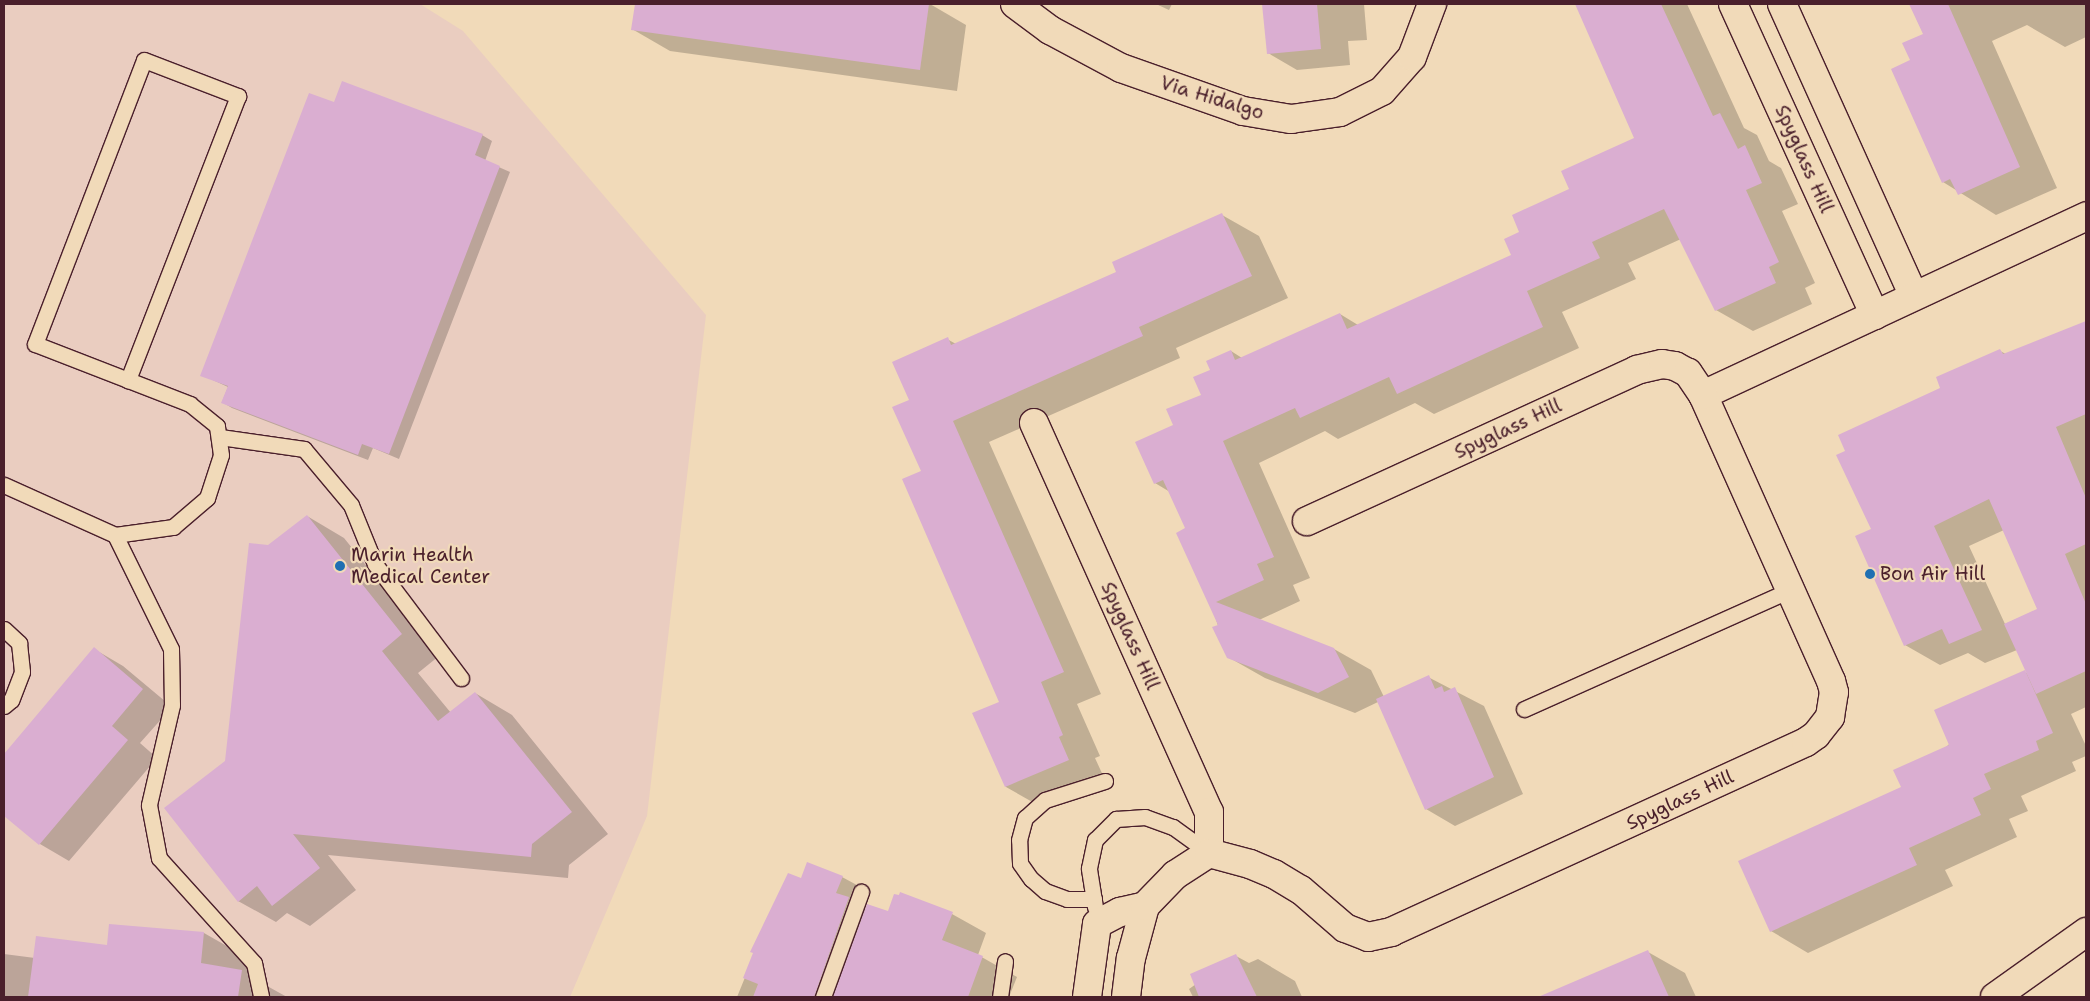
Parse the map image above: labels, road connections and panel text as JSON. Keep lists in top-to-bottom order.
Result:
{
  "streets": {
    "street": ["Via Hidalgo", "Spyglass Hill"]
  },
  "places": ["Marin Health Medical Center", "Bon Air Hill"]
}
